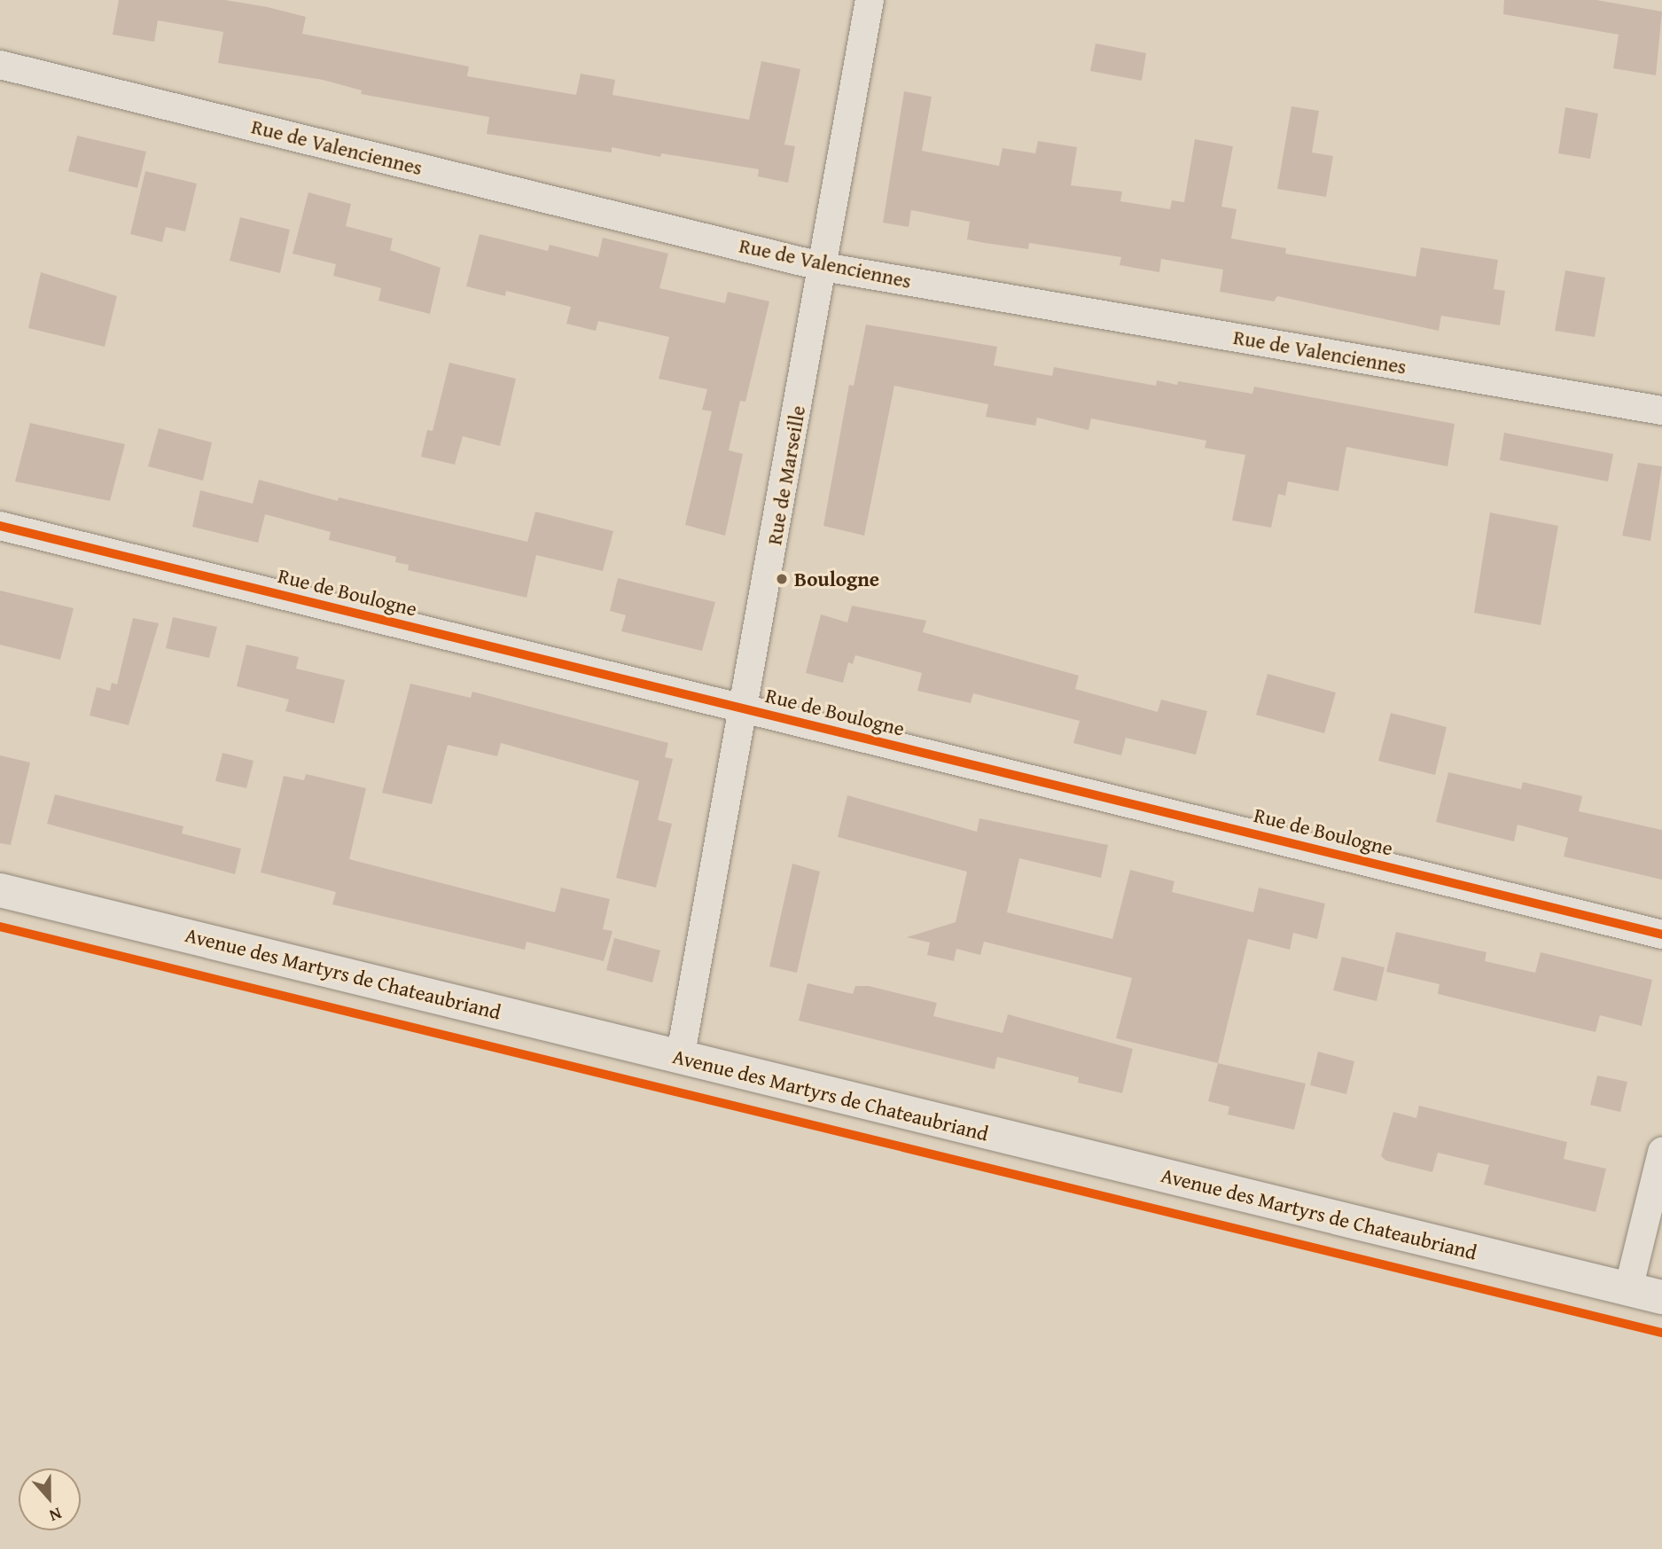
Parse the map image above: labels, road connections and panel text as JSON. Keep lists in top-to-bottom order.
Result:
{
  "streets": {
    "street": [
      "Rue de Valenciennes",
      "Rue de Marseille",
      "Rue de Boulogne",
      "Avenue des Martyrs de Chateaubriand"
    ]
  },
  "crossings": [
    ["Rue de Valenciennes", "Rue de Marseille"],
    ["Rue de Marseille", "Rue de Boulogne"],
    ["Rue de Marseille", "Avenue des Martyrs de Chateaubriand"]
  ],
  "places": ["Boulogne"],
  "north": "bottom"
}
